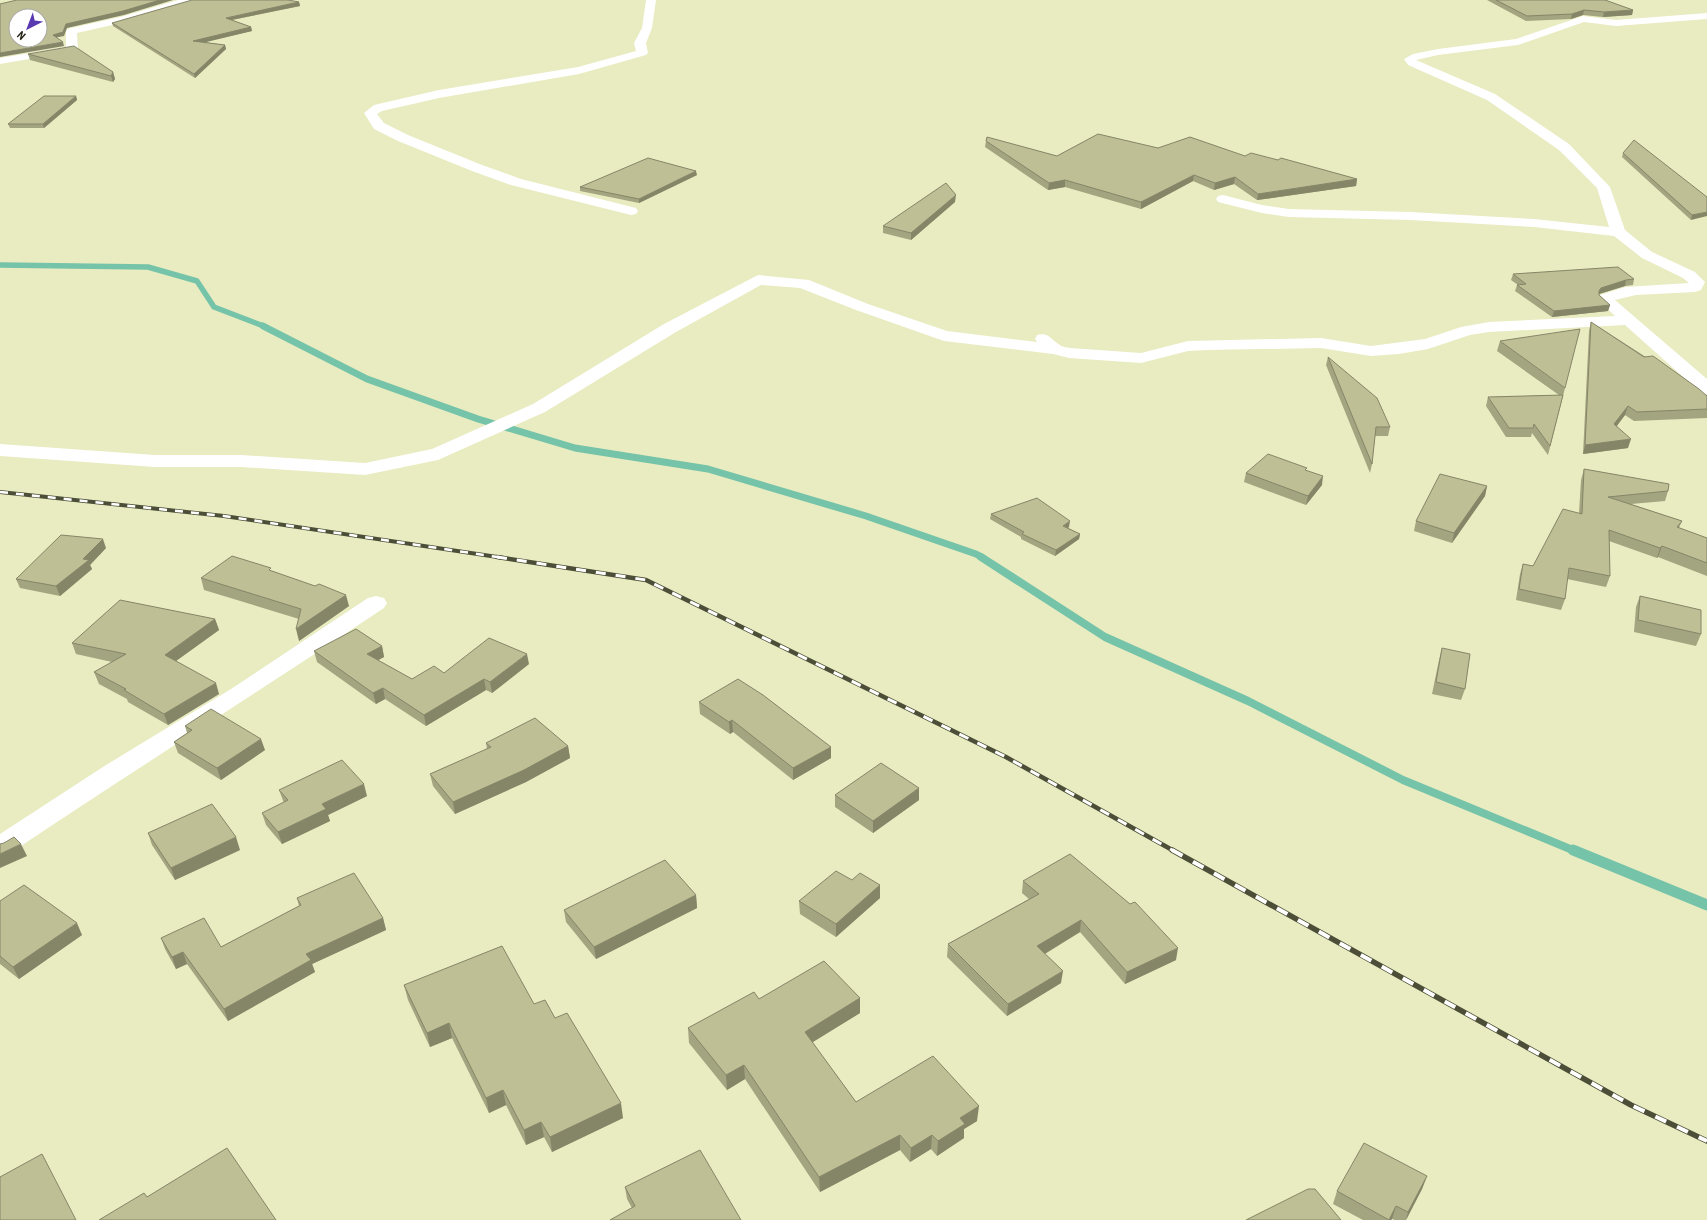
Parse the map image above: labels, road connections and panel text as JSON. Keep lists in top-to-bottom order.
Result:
{
  "north": "bottom left"
}
